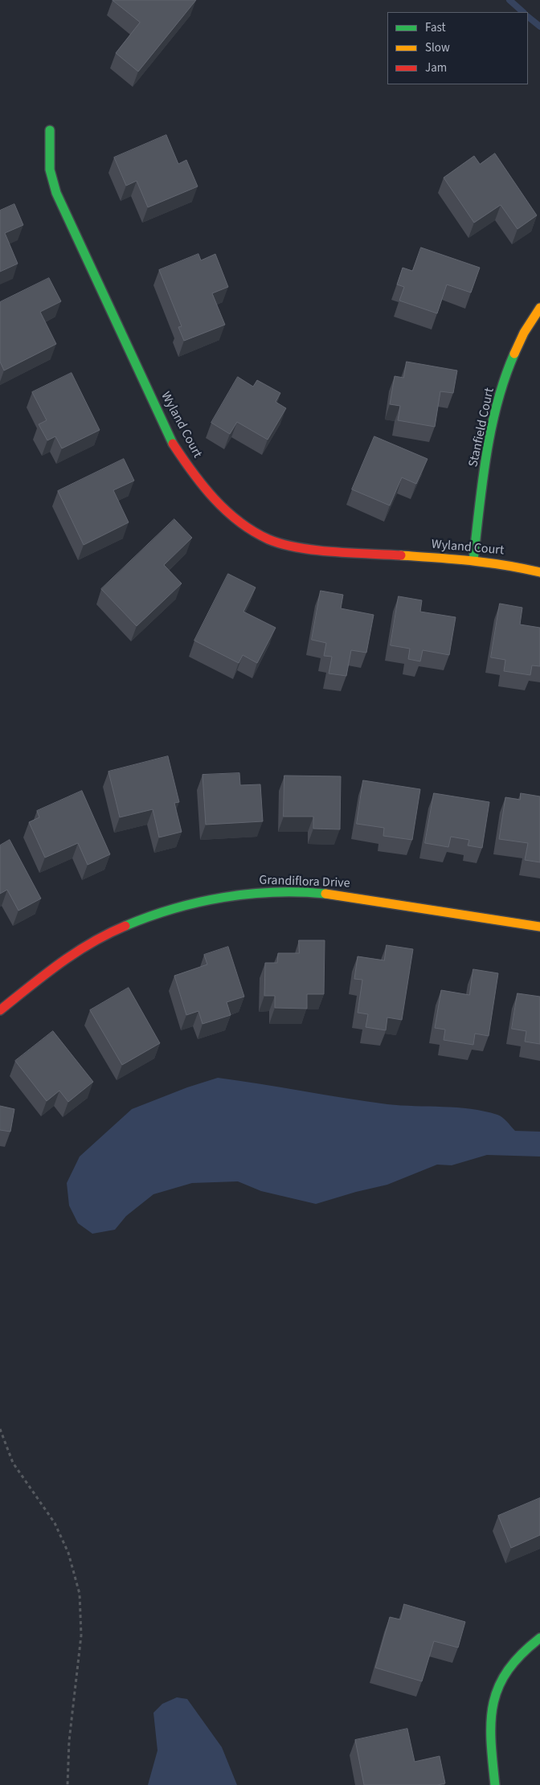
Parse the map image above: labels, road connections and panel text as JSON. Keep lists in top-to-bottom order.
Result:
{
  "streets": {
    "street": ["Wyland Court", "Stanfield Court", "Grandiflora Drive"]
  },
  "crossings": [
    ["Wyland Court", "Stanfield Court"]
  ],
  "legend": ["Fast", "Slow", "Jam"]
}
